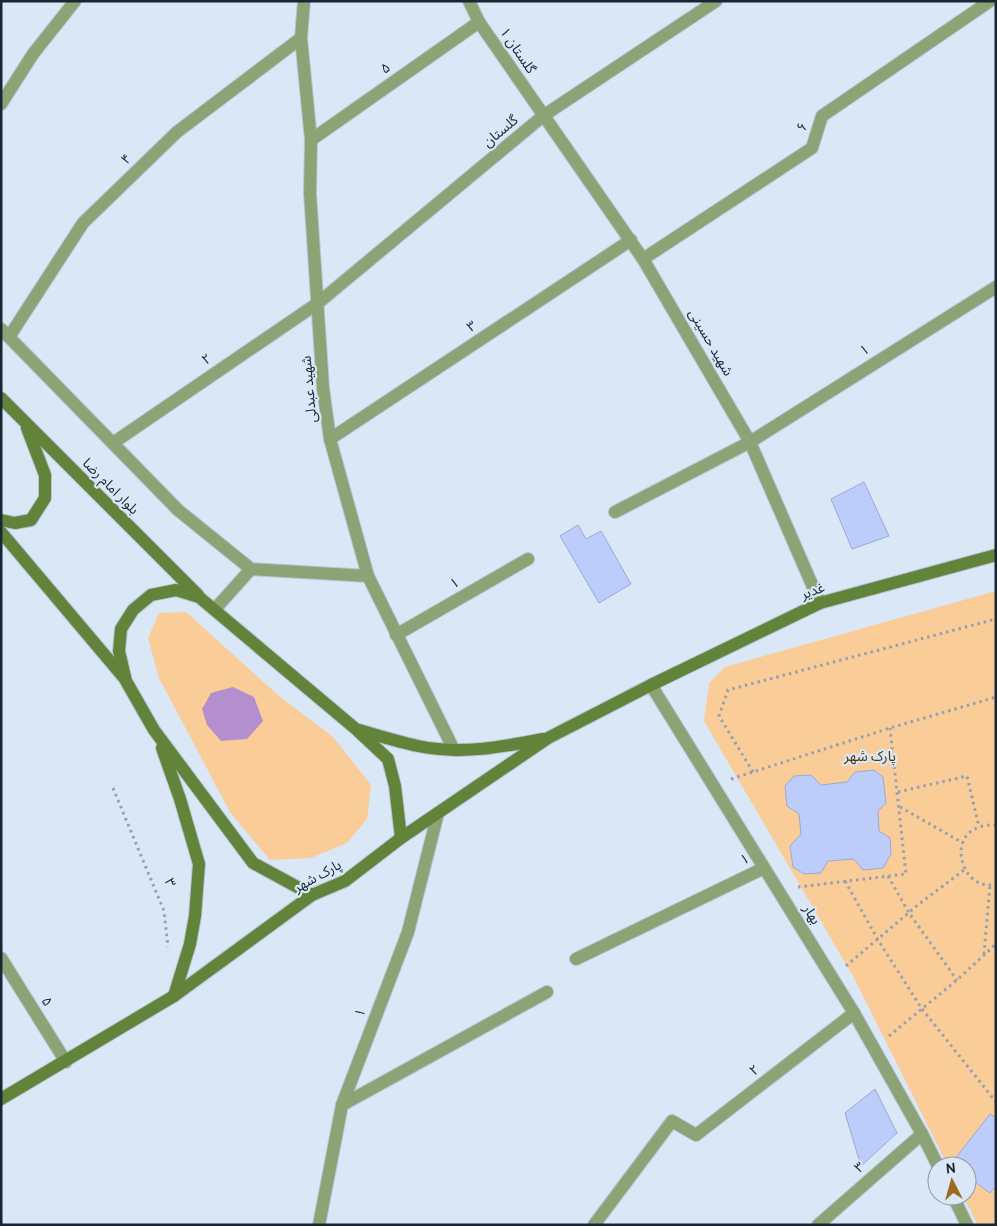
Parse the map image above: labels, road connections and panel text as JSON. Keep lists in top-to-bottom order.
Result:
{
  "streets": {
    "main road": ["بلوار امام رضا", "غدیر", "پارک شهر"],
    "street": [
      "گلستان ۱",
      "۵",
      "۶",
      "گلستان",
      "۴",
      "۳",
      "شهید حسینی",
      "۱",
      "۲",
      "شهید عبدلی",
      "بهار"
    ]
  },
  "crossings": [
    ["گلستان ۱", "۵"],
    ["گلستان ۱", "گلستان"],
    ["گلستان ۱", "شهید حسینی"],
    ["۵", "شهید عبدلی"],
    ["۵", "پارک شهر"],
    ["۶", "شهید حسینی"],
    ["گلستان", "شهید حسینی"],
    ["گلستان", "۲"],
    ["گلستان", "شهید عبدلی"],
    ["۴", "شهید عبدلی"],
    ["۳", "شهید حسینی"],
    ["۳", "شهید عبدلی"],
    ["۳", "بهار"],
    ["شهید حسینی", "۱"],
    ["شهید حسینی", "غدیر"],
    ["۱", "شهید عبدلی"],
    ["۱", "پارک شهر"],
    ["۱", "بهار"],
    ["۲", "شهید عبدلی"],
    ["۲", "بهار"],
    ["بلوار امام رضا", "پارک شهر"],
    ["غدیر", "پارک شهر"],
    ["غدیر", "بهار"],
    ["پارک شهر", "بهار"]
  ],
  "parks": ["پارک شهر"],
  "north": "top"
}
